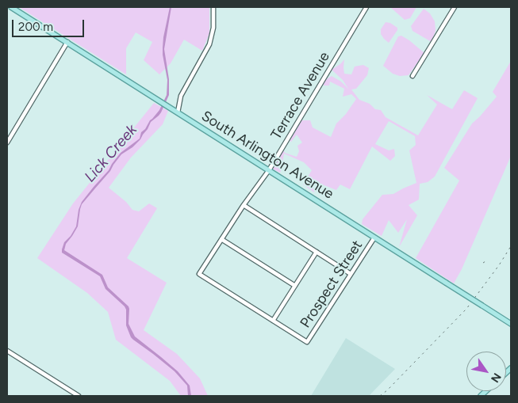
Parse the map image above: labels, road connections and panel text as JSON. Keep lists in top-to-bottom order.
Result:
{
  "streets": {
    "main road": ["South Arlington Avenue"],
    "street": ["Terrace Avenue", "Prospect Street"]
  },
  "crossings": [
    ["Terrace Avenue", "South Arlington Avenue"],
    ["Terrace Avenue", "Prospect Street"],
    ["South Arlington Avenue", "Prospect Street"]
  ],
  "water": ["Lick Creek"],
  "scale_bar": "200 m",
  "north": "bottom right"
}
